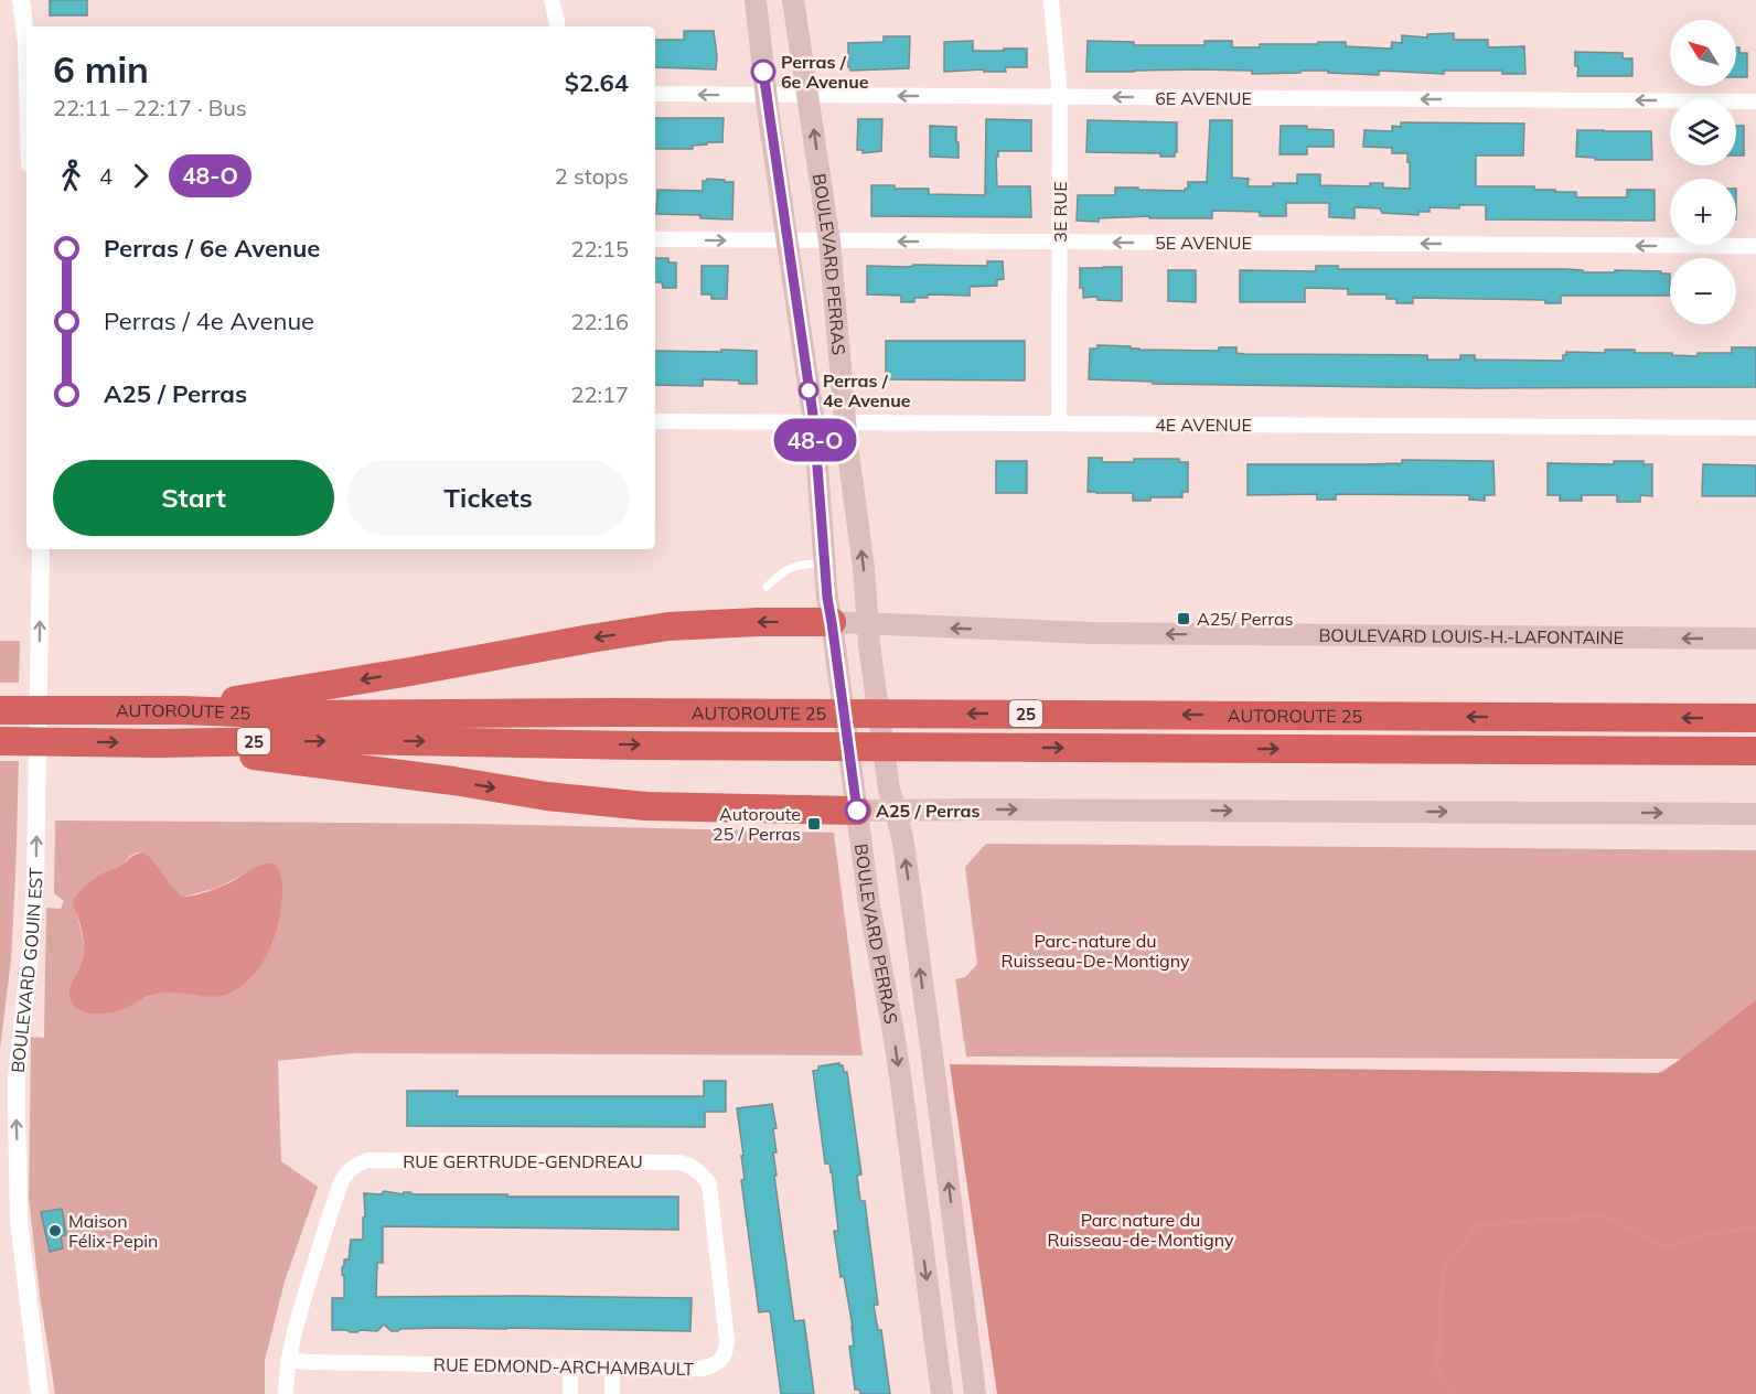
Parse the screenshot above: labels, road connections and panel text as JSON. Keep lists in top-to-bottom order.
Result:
{
  "streets": {
    "highway": ["AUTOROUTE 25", "25"],
    "main road": ["BOULEVARD PERRAS", "BOULEVARD LOUIS-H.-LAFONTAINE"],
    "street": [
      "6E AVENUE",
      "3E RUE",
      "5E AVENUE",
      "4E AVENUE",
      "BOULEVARD GOUIN EST",
      "RUE GERTRUDE-GENDREAU",
      "RUE EDMOND-ARCHAMBAULT"
    ]
  },
  "crossings": [
    ["6E AVENUE", "3E RUE"],
    ["6E AVENUE", "BOULEVARD PERRAS"],
    ["3E RUE", "5E AVENUE"],
    ["3E RUE", "4E AVENUE"],
    ["5E AVENUE", "BOULEVARD PERRAS"],
    ["BOULEVARD PERRAS", "4E AVENUE"],
    ["BOULEVARD PERRAS", "BOULEVARD LOUIS-H.-LAFONTAINE"],
    ["RUE GERTRUDE-GENDREAU", "RUE EDMOND-ARCHAMBAULT"]
  ],
  "one_way": ["6E AVENUE", "BOULEVARD GOUIN EST"],
  "parks": ["Parc-nature du Ruisseau-De-Montigny", "Parc nature du Ruisseau-de-Montigny"],
  "places": {
    "other": [
      "Perras / 6e Avenue",
      "Perras / 4e Avenue",
      "A25 / Perras",
      "Maison Félix-Pepin"
    ],
    "transit": ["A25/ Perras", "Autoroute 25 / Perras"]
  },
  "lines": ["bus line 48-O"],
  "north": "top left",
  "page": {
    "on_map": "48-O",
    "map_buttons": ["+", "−"],
    "heading": ["6 min", "22:11 – 22:17 · Bus", "$2.64"],
    "legs": ["4", "48-O", "2 stops"],
    "list": [
      {
        "name": "Perras / 6e Avenue",
        "value": "22:15"
      },
      {
        "name": "Perras / 4e Avenue",
        "value": "22:16"
      },
      {
        "name": "A25 / Perras",
        "value": "22:17"
      }
    ],
    "buttons": ["Start", "Tickets"]
  }
}
